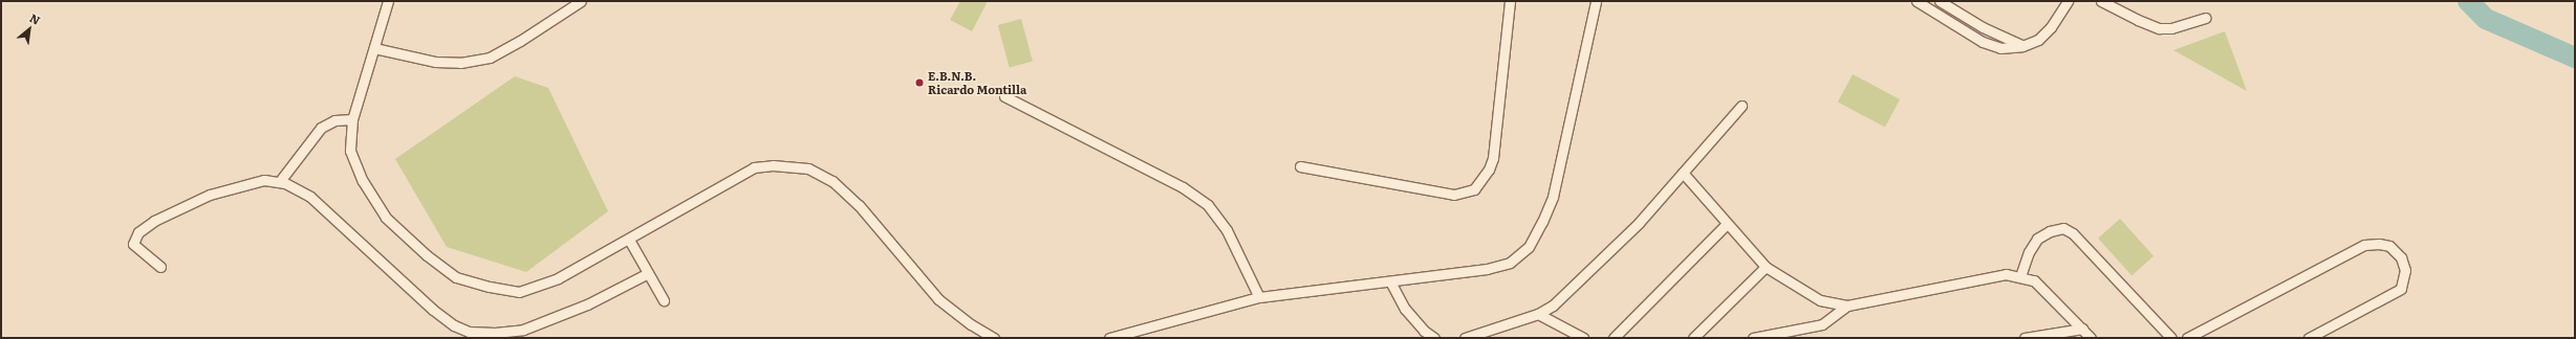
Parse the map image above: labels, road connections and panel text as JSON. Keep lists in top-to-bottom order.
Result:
{
  "places": ["E.B.N.B. Ricardo Montilla"],
  "north": "top right"
}
